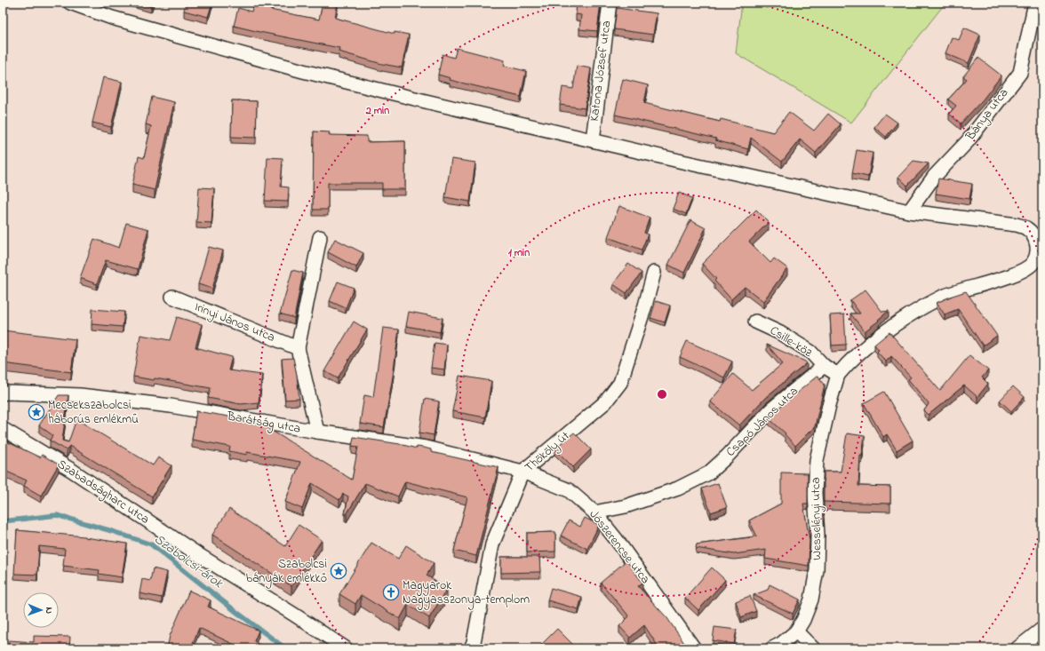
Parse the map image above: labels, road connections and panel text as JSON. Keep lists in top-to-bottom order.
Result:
{
  "streets": {
    "street": [
      "Katona József utca",
      "Bánya utca",
      "Irinyi János utca",
      "Csille-köz",
      "Csapó János utca",
      "Barátság utca",
      "Thököly út",
      "Szabadságharc utca",
      "Wesselényi utca",
      "Jószerencse utca"
    ]
  },
  "crossings": [
    ["Csille-köz", "Csapó János utca"],
    ["Csapó János utca", "Jószerencse utca"],
    ["Barátság utca", "Thököly út"],
    ["Barátság utca", "Jószerencse utca"],
    ["Thököly út", "Jószerencse utca"]
  ],
  "water": ["Szabolcsi-árok"],
  "places": {
    "place": ["Mecsekszabolcsi háborús emlékmű", "Szabolcsi bányák emlékkő"],
    "church": ["Magyarok Nagyasszonya-templom"]
  },
  "north": "right",
  "rings": ["2 min", "1 min"]
}
